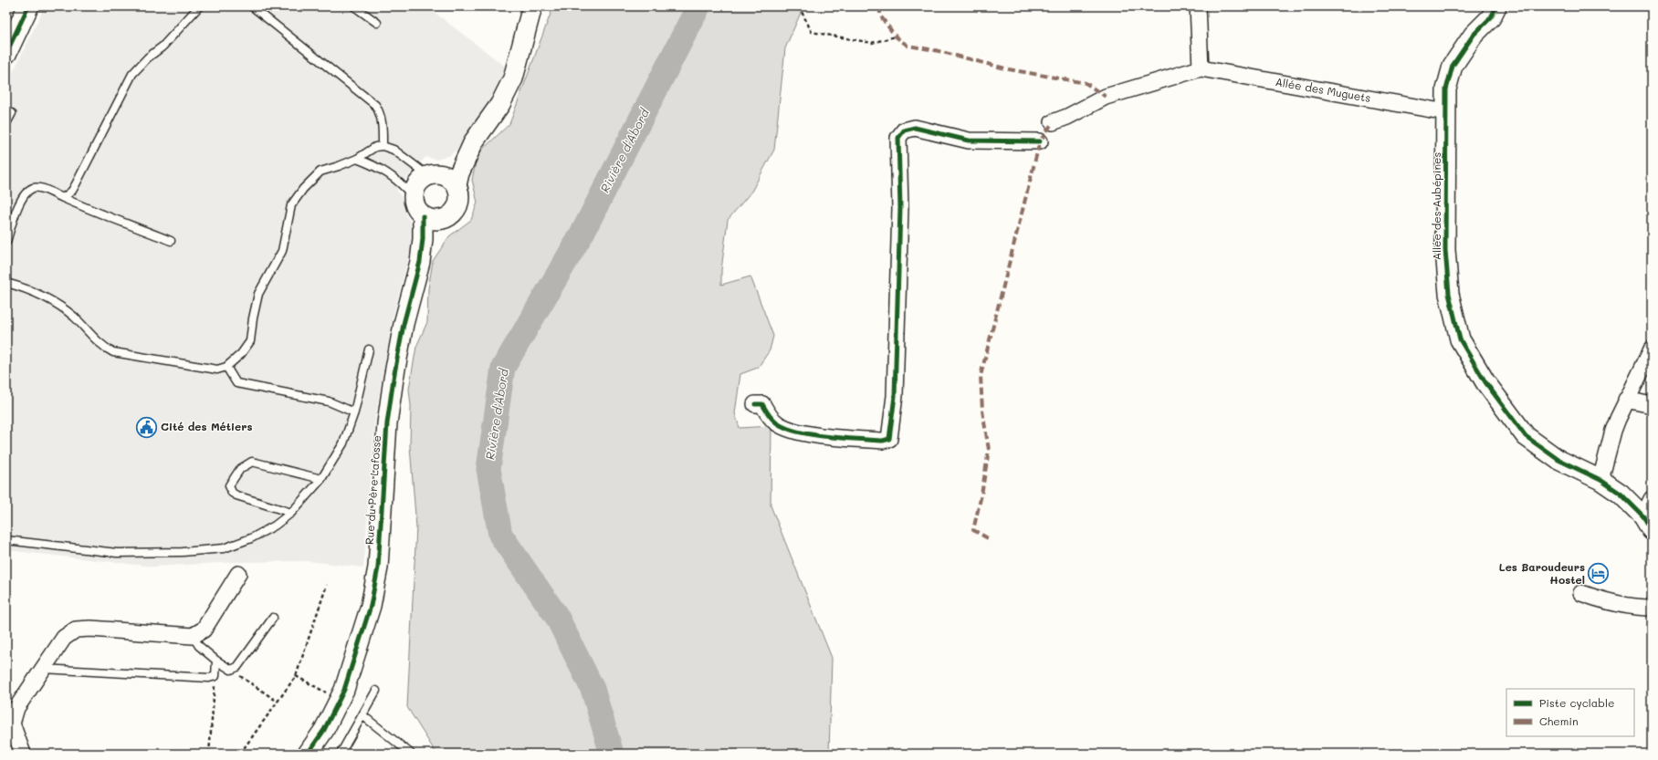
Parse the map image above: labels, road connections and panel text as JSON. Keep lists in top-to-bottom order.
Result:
{
  "streets": {
    "street": ["Allée des Muguets", "Allée des Aubépines", "Rue du Père Lafosse"]
  },
  "crossings": [
    ["Allée des Muguets", "Allée des Aubépines"]
  ],
  "water": ["Rivière d'Abord"],
  "places": {
    "public building": ["Cité des Métiers"],
    "hotel": ["Les Baroudeurs Hostel"]
  },
  "legend": ["Piste cyclable", "Chemin"]
}
